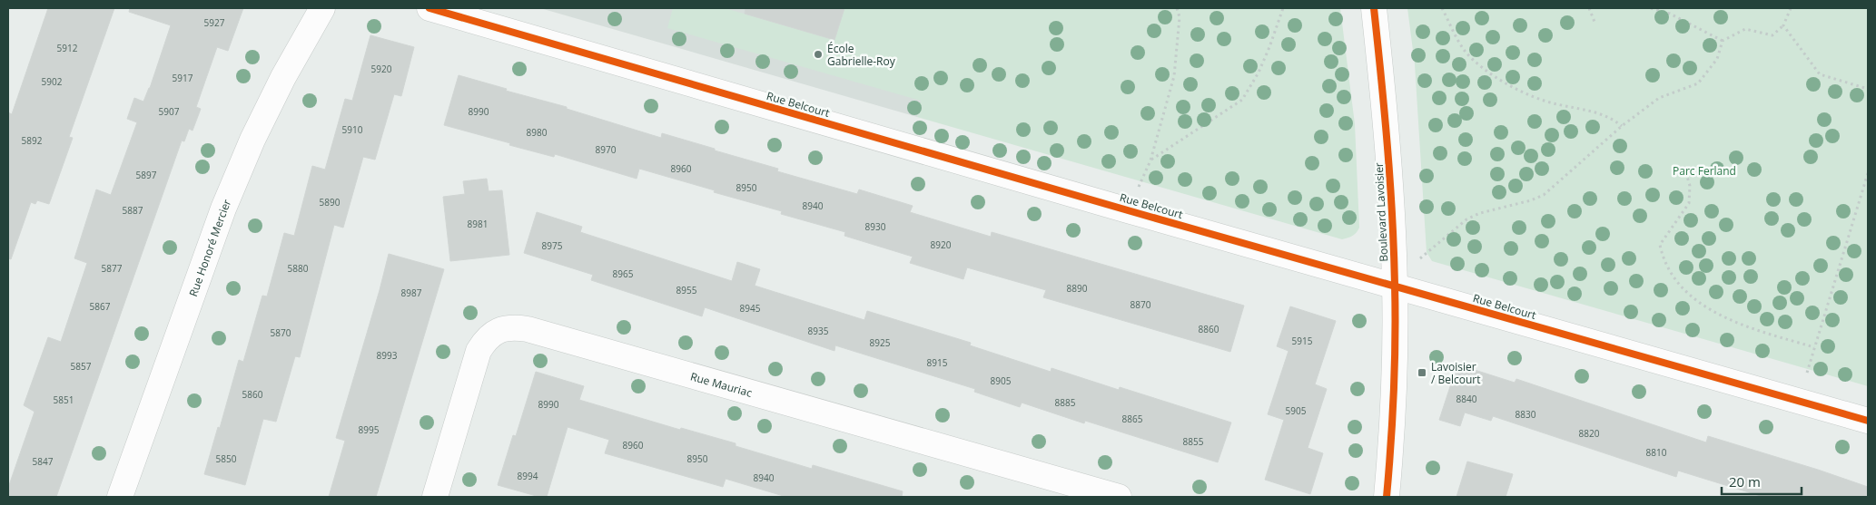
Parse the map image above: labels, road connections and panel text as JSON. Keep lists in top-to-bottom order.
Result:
{
  "streets": {
    "street": [
      "Rue Belcourt",
      "Boulevard Lavoisier",
      "Rue Honoré Mercier",
      "Rue Mauriac"
    ]
  },
  "crossings": [
    ["Rue Belcourt", "Boulevard Lavoisier"]
  ],
  "parks": ["Parc Ferland"],
  "places": {
    "other": ["École Gabrielle-Roy"],
    "transit": ["Lavoisier / Belcourt"]
  },
  "house_numbers": [
    "5927",
    "5912",
    "5920",
    "5917",
    "5902",
    "5907",
    "8990",
    "5910",
    "8980",
    "5892",
    "8970",
    "8960",
    "5897",
    "8950",
    "5890",
    "8940",
    "5887",
    "8981",
    "8930",
    "8920",
    "8975",
    "5877",
    "5880",
    "8965",
    "8890",
    "8955",
    "8987",
    "8870",
    "5867",
    "8945",
    "8860",
    "8935",
    "5870",
    "5915",
    "8925",
    "8993",
    "8915",
    "5857",
    "8905",
    "5860",
    "8840",
    "5851",
    "8885",
    "8990",
    "5905",
    "8830",
    "8865",
    "8995",
    "8820",
    "8855",
    "8960",
    "8810",
    "5850",
    "8950",
    "5847",
    "8994",
    "8940"
  ],
  "scale_bar": "20 m"
}
